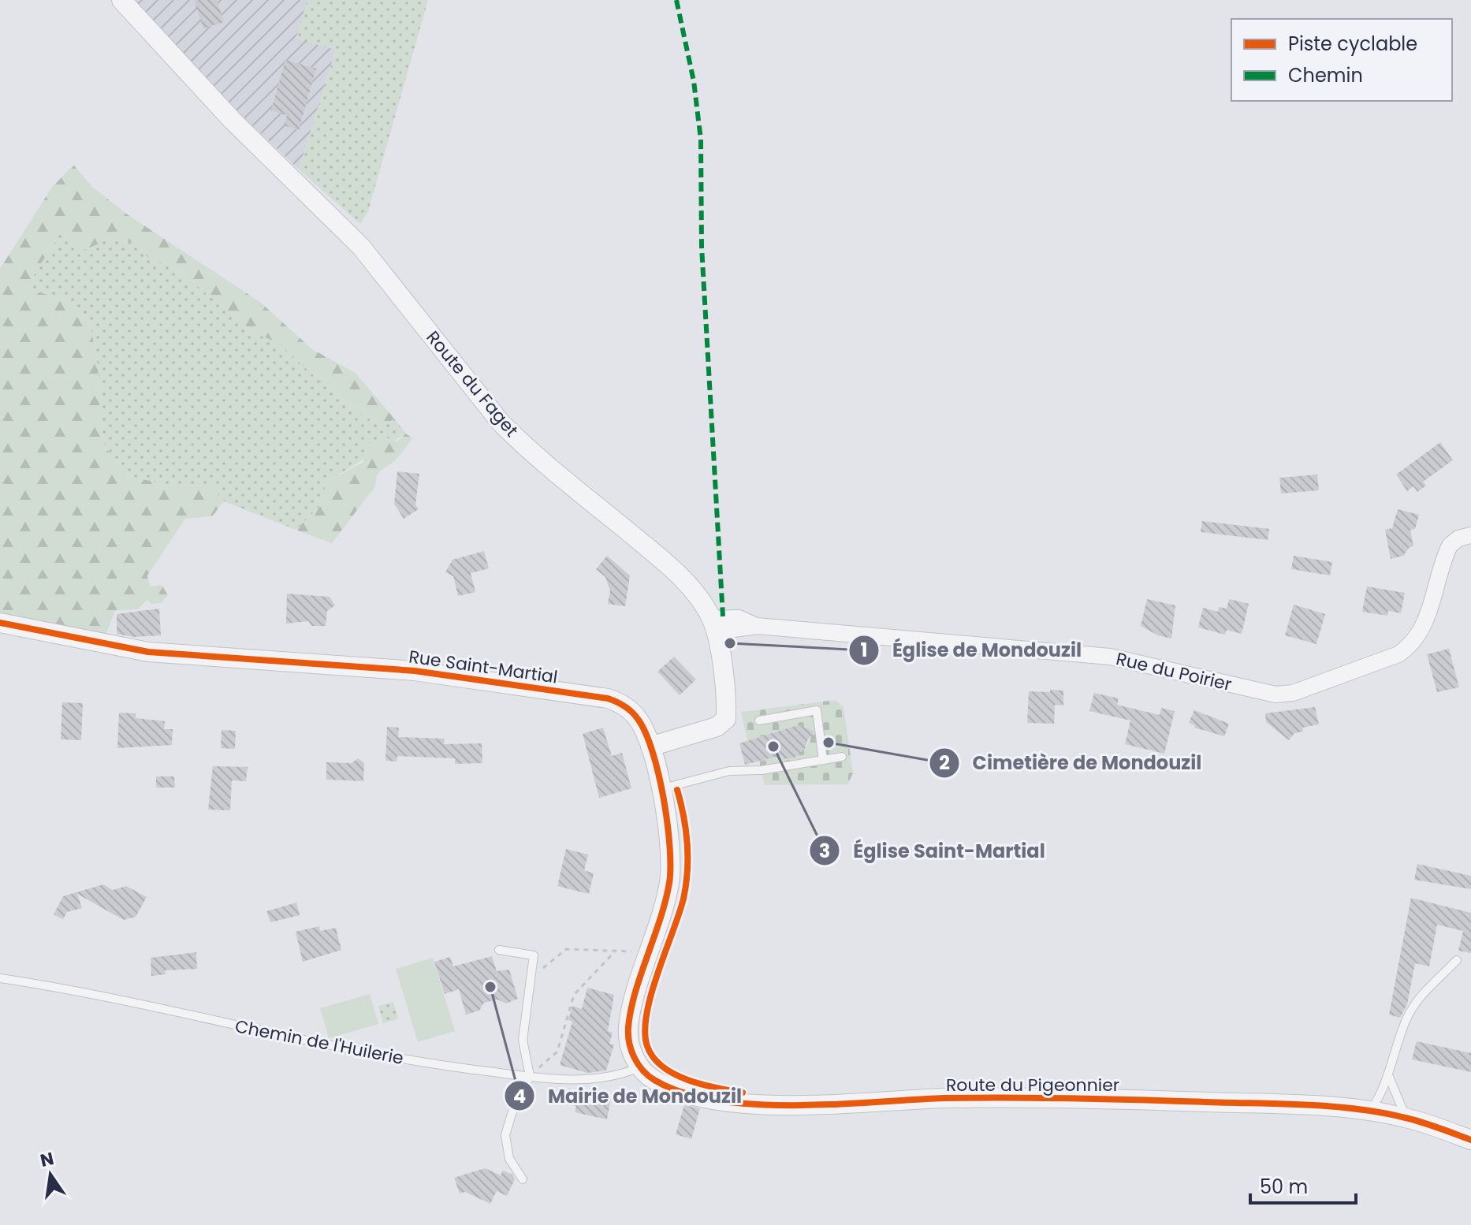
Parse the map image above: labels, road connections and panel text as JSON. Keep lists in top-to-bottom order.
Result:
{
  "streets": {
    "street": [
      "Route du Faget",
      "Rue Saint-Martial",
      "Rue du Poirier",
      "Route du Pigeonnier"
    ],
    "lane": ["Chemin de l'Huilerie"]
  },
  "crossings": [
    ["Route du Faget", "Rue Saint-Martial"],
    ["Route du Faget", "Rue du Poirier"],
    ["Rue Saint-Martial", "Chemin de l'Huilerie"],
    ["Rue Saint-Martial", "Route du Pigeonnier"],
    ["Chemin de l'Huilerie", "Route du Pigeonnier"]
  ],
  "places": [
    "Église de Mondouzil",
    "Cimetière de Mondouzil",
    "Église Saint-Martial",
    "Mairie de Mondouzil"
  ],
  "legend": ["Piste cyclable", "Chemin"],
  "scale_bar": "50 m",
  "north": "top"
}
